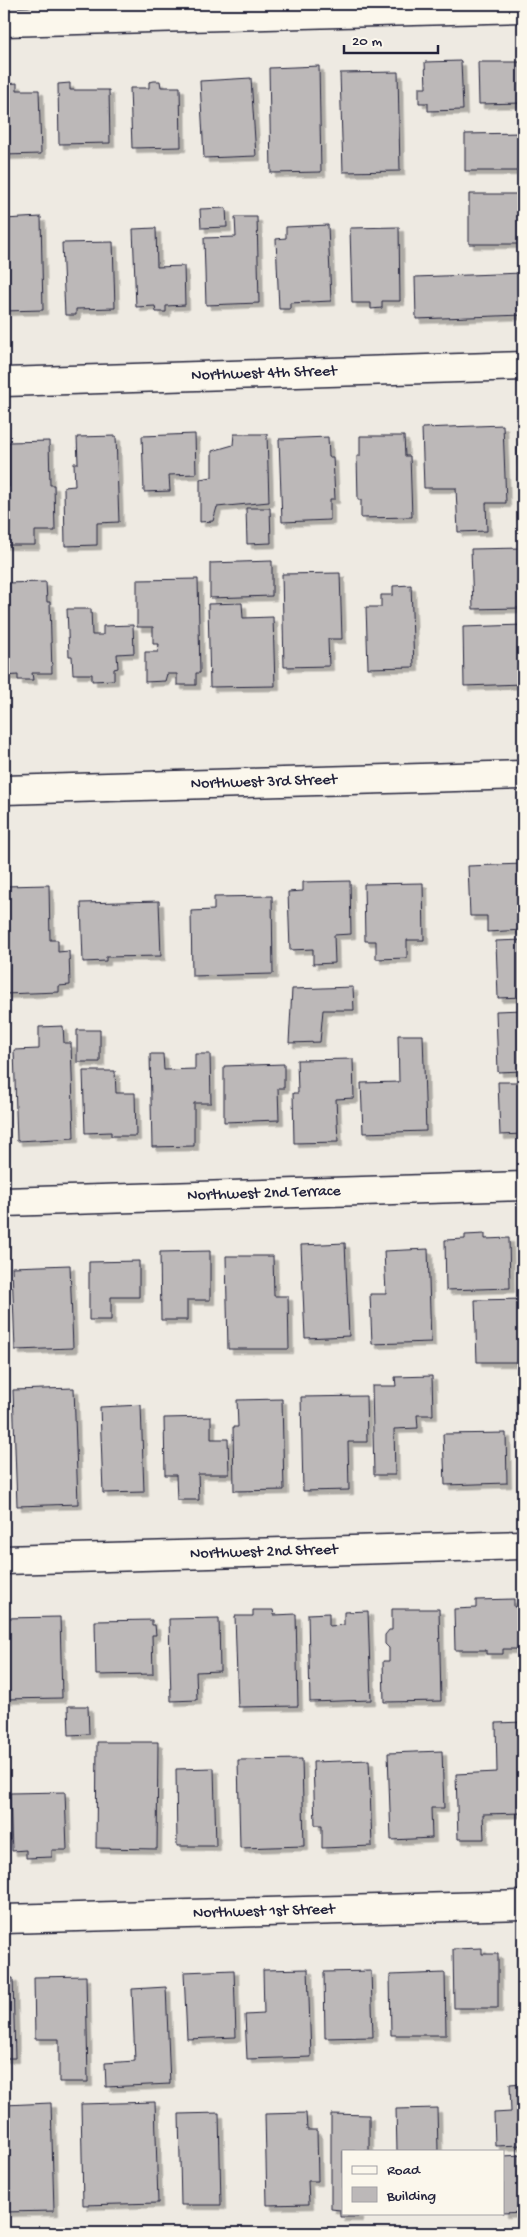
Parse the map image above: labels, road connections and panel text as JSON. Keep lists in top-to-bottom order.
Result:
{
  "streets": {
    "street": [
      "Northwest 4th Street",
      "Northwest 3rd Street",
      "Northwest 2nd Terrace",
      "Northwest 2nd Street",
      "Northwest 1st Street"
    ]
  },
  "legend": ["Road", "Building"],
  "scale_bar": "20 m"
}
